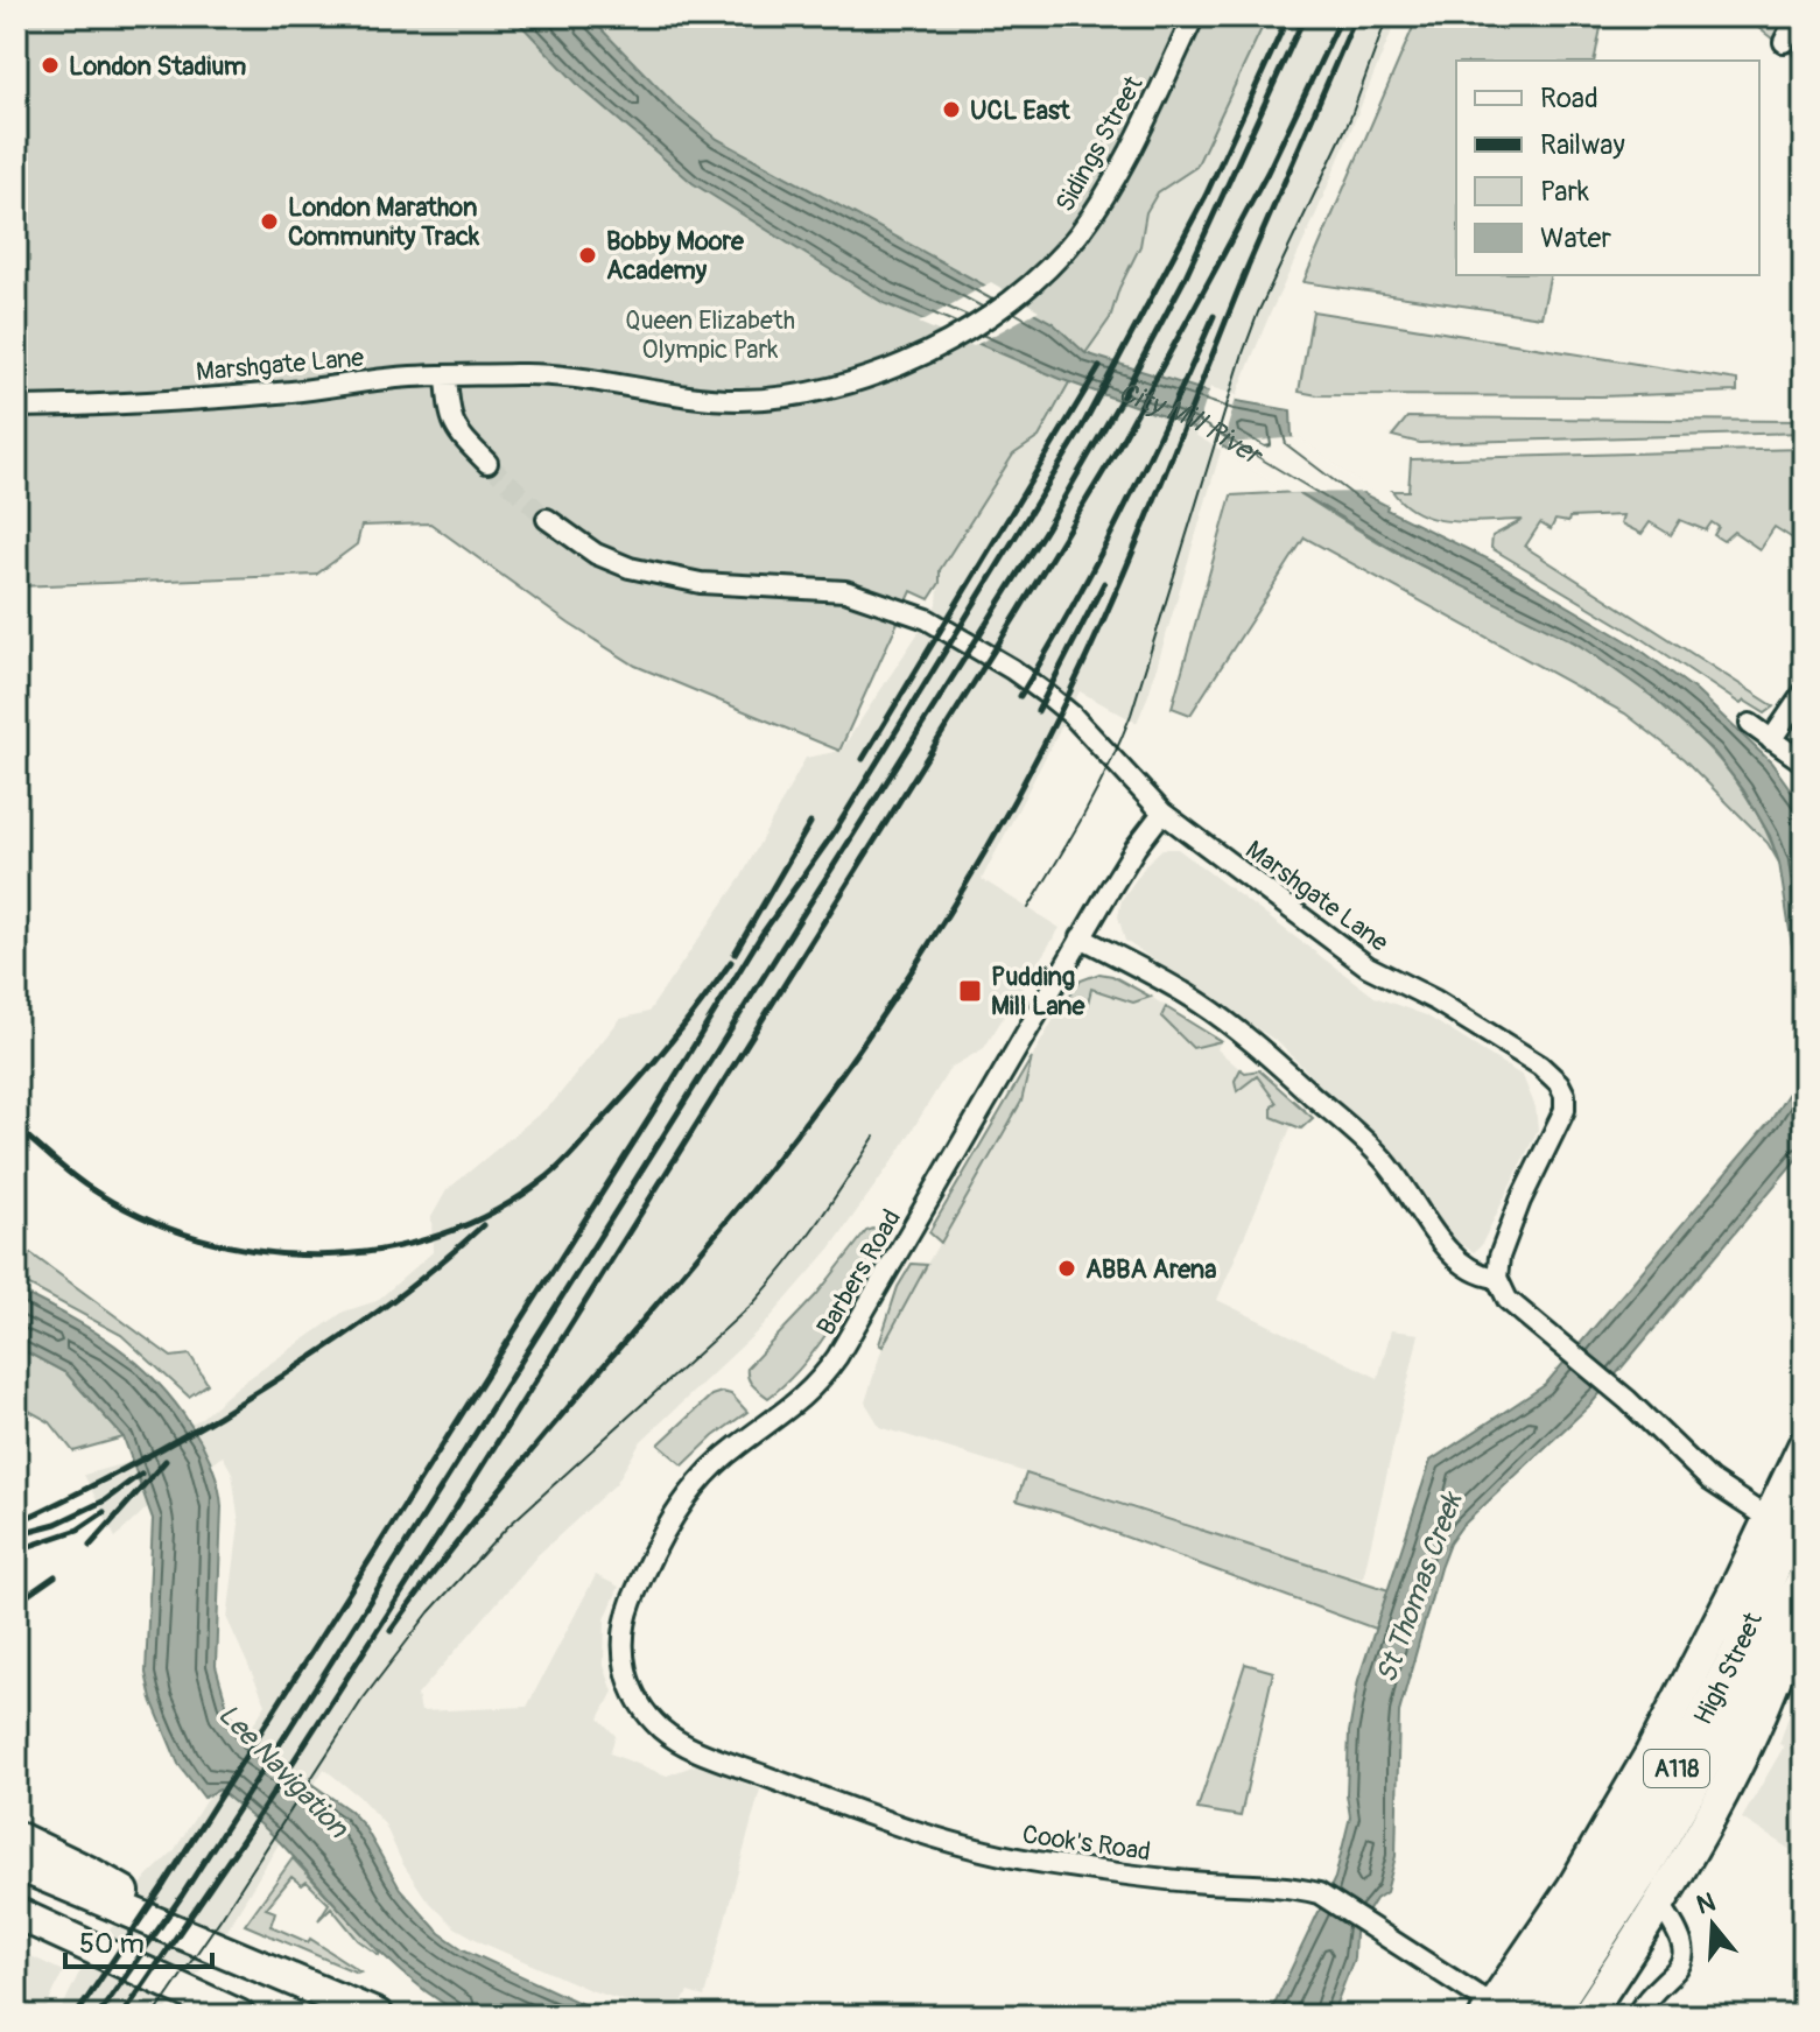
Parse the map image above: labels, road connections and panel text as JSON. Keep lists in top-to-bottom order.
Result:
{
  "streets": {
    "main road": ["High Street", "A118"],
    "street": [
      "Sidings Street",
      "Marshgate Lane",
      "Barbers Road",
      "Cook's Road"
    ]
  },
  "crossings": [
    ["Sidings Street", "Marshgate Lane"],
    ["Marshgate Lane", "Barbers Road"],
    ["Barbers Road", "Cook's Road"],
    ["High Street", "A118"],
    ["High Street", "Cook's Road"]
  ],
  "water": ["City Mill River", "St Thomas Creek", "Lee Navigation"],
  "parks": ["Queen Elizabeth Olympic Park"],
  "places": {
    "other": [
      "London Stadium",
      "UCL East",
      "London Marathon Community Track",
      "Bobby Moore Academy",
      "ABBA Arena"
    ],
    "transit": ["Pudding Mill Lane"]
  },
  "legend": [
    "Road",
    "Railway",
    "Park",
    "Water"
  ],
  "scale_bar": "50 m",
  "north": "top"
}
